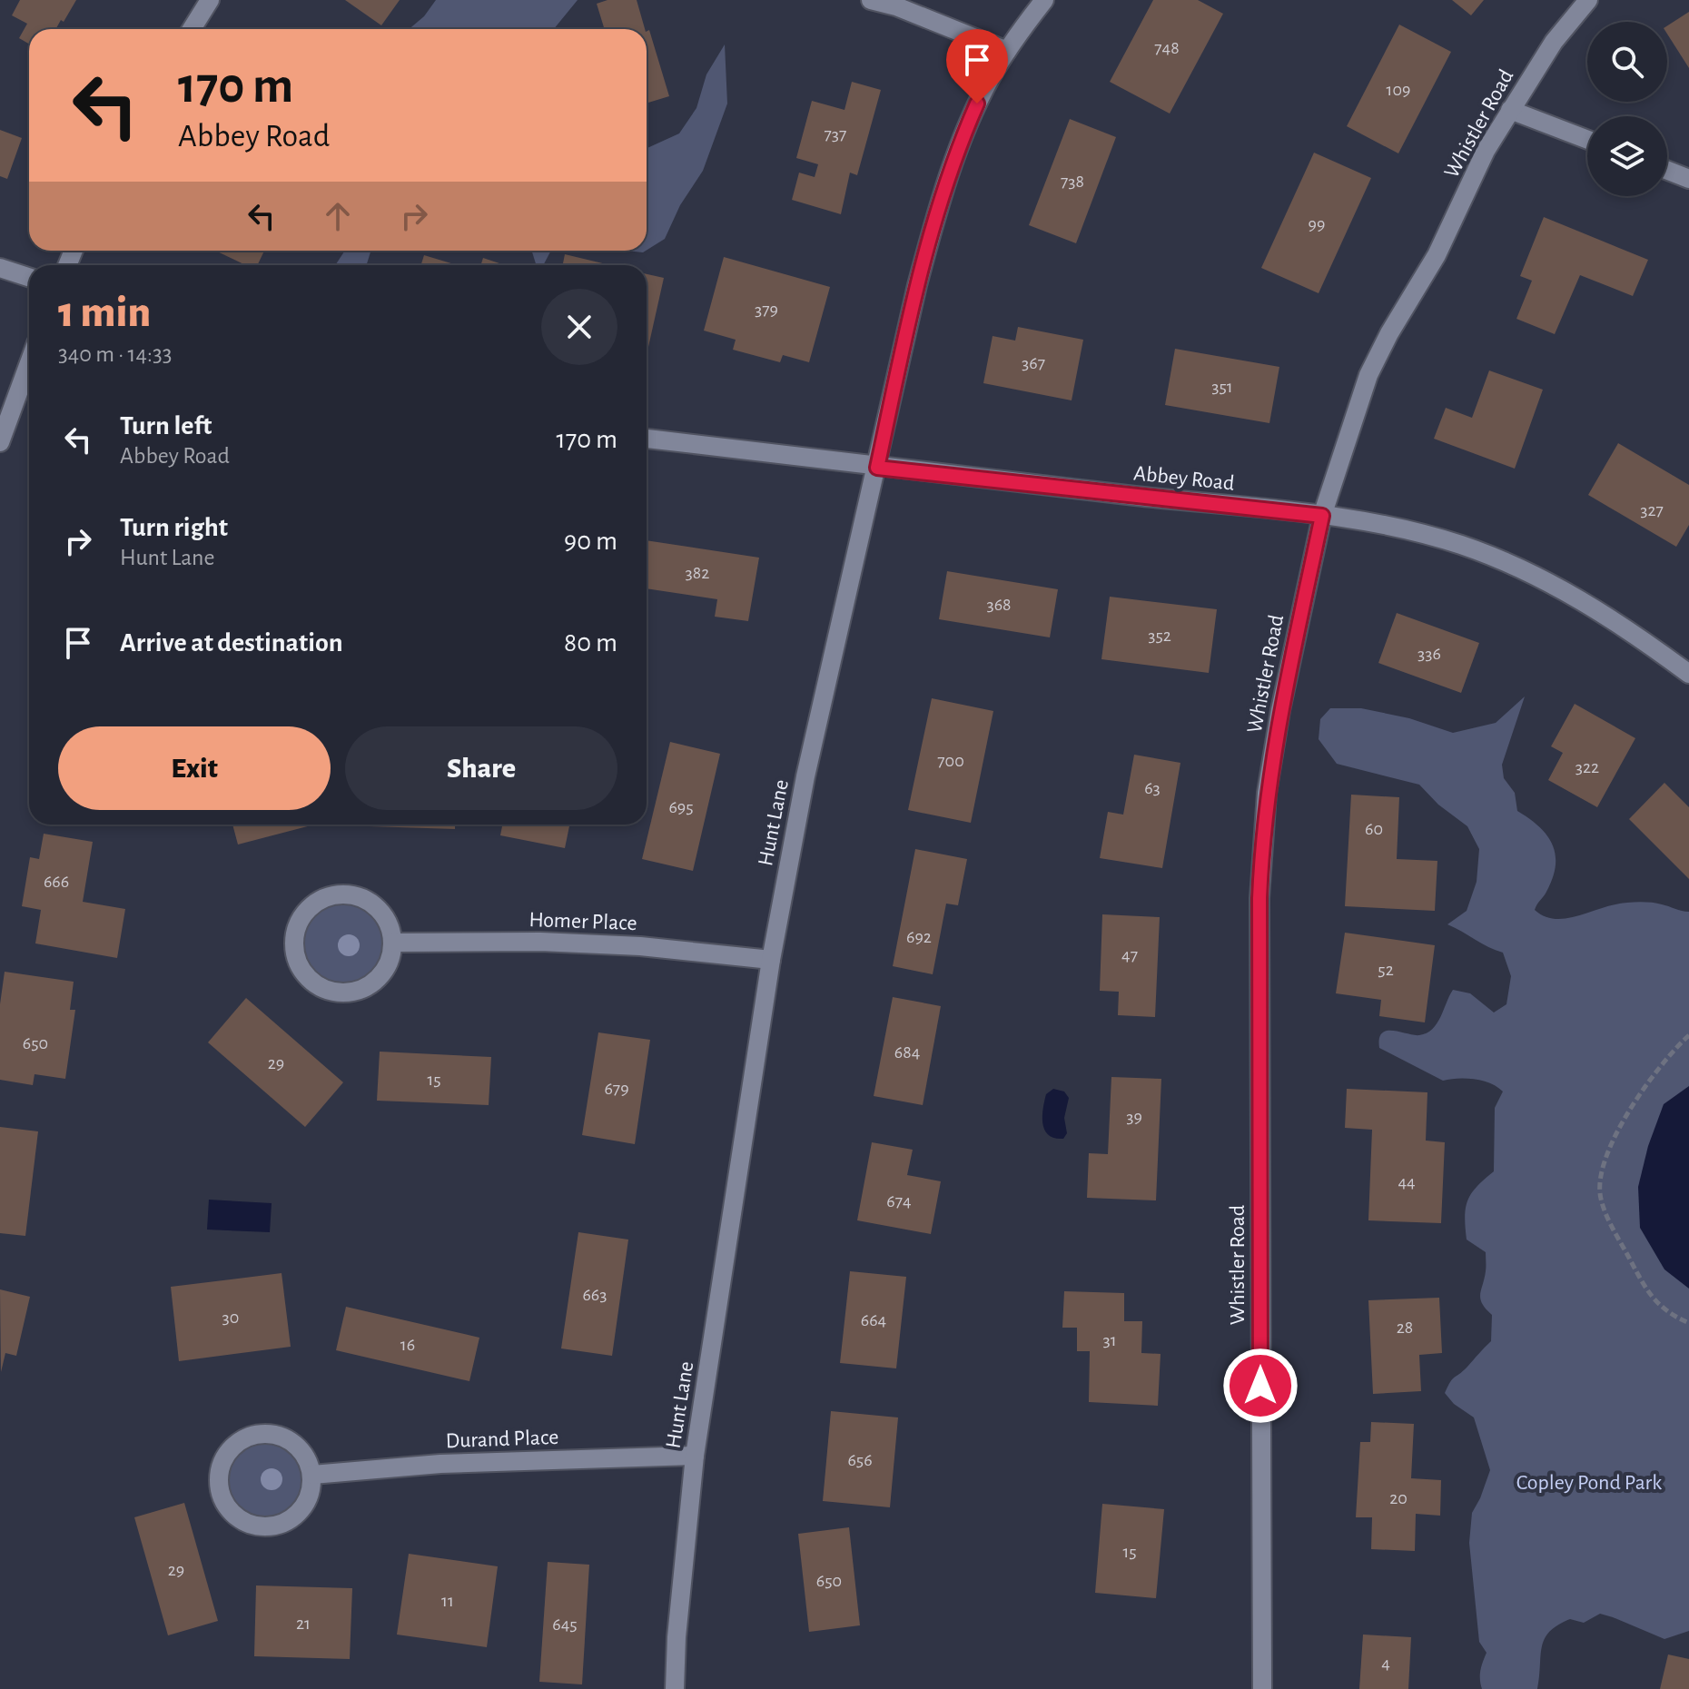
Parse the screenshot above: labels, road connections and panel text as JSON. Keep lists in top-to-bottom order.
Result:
{
  "streets": {
    "street": [
      "Whistler Road",
      "Abbey Road",
      "Hunt Lane",
      "Homer Place",
      "Durand Place"
    ]
  },
  "crossings": [
    ["Whistler Road", "Abbey Road"],
    ["Abbey Road", "Hunt Lane"],
    ["Hunt Lane", "Homer Place"],
    ["Hunt Lane", "Durand Place"]
  ],
  "parks": ["Copley Pond Park"],
  "house_numbers": [
    "748",
    "109",
    "737",
    "738",
    "99",
    "379",
    "367",
    "351",
    "327",
    "382",
    "368",
    "352",
    "336",
    "700",
    "322",
    "63",
    "695",
    "60",
    "666",
    "692",
    "47",
    "52",
    "650",
    "684",
    "29",
    "15",
    "679",
    "39",
    "44",
    "674",
    "663",
    "30",
    "664",
    "28",
    "31",
    "16",
    "656",
    "20",
    "15",
    "29",
    "650",
    "11",
    "21",
    "645",
    "4"
  ],
  "page": {
    "turn": ["170 m", "Abbey Road"],
    "heading": ["1 min", "340 m · 14:33"],
    "list": [
      {
        "name": "Turn left",
        "note": "Abbey Road",
        "value": "170 m"
      },
      {
        "name": "Turn right",
        "note": "Hunt Lane",
        "value": "90 m"
      },
      {
        "name": "Arrive at destination",
        "value": "80 m"
      }
    ],
    "buttons": ["Exit", "Share"]
  }
}
